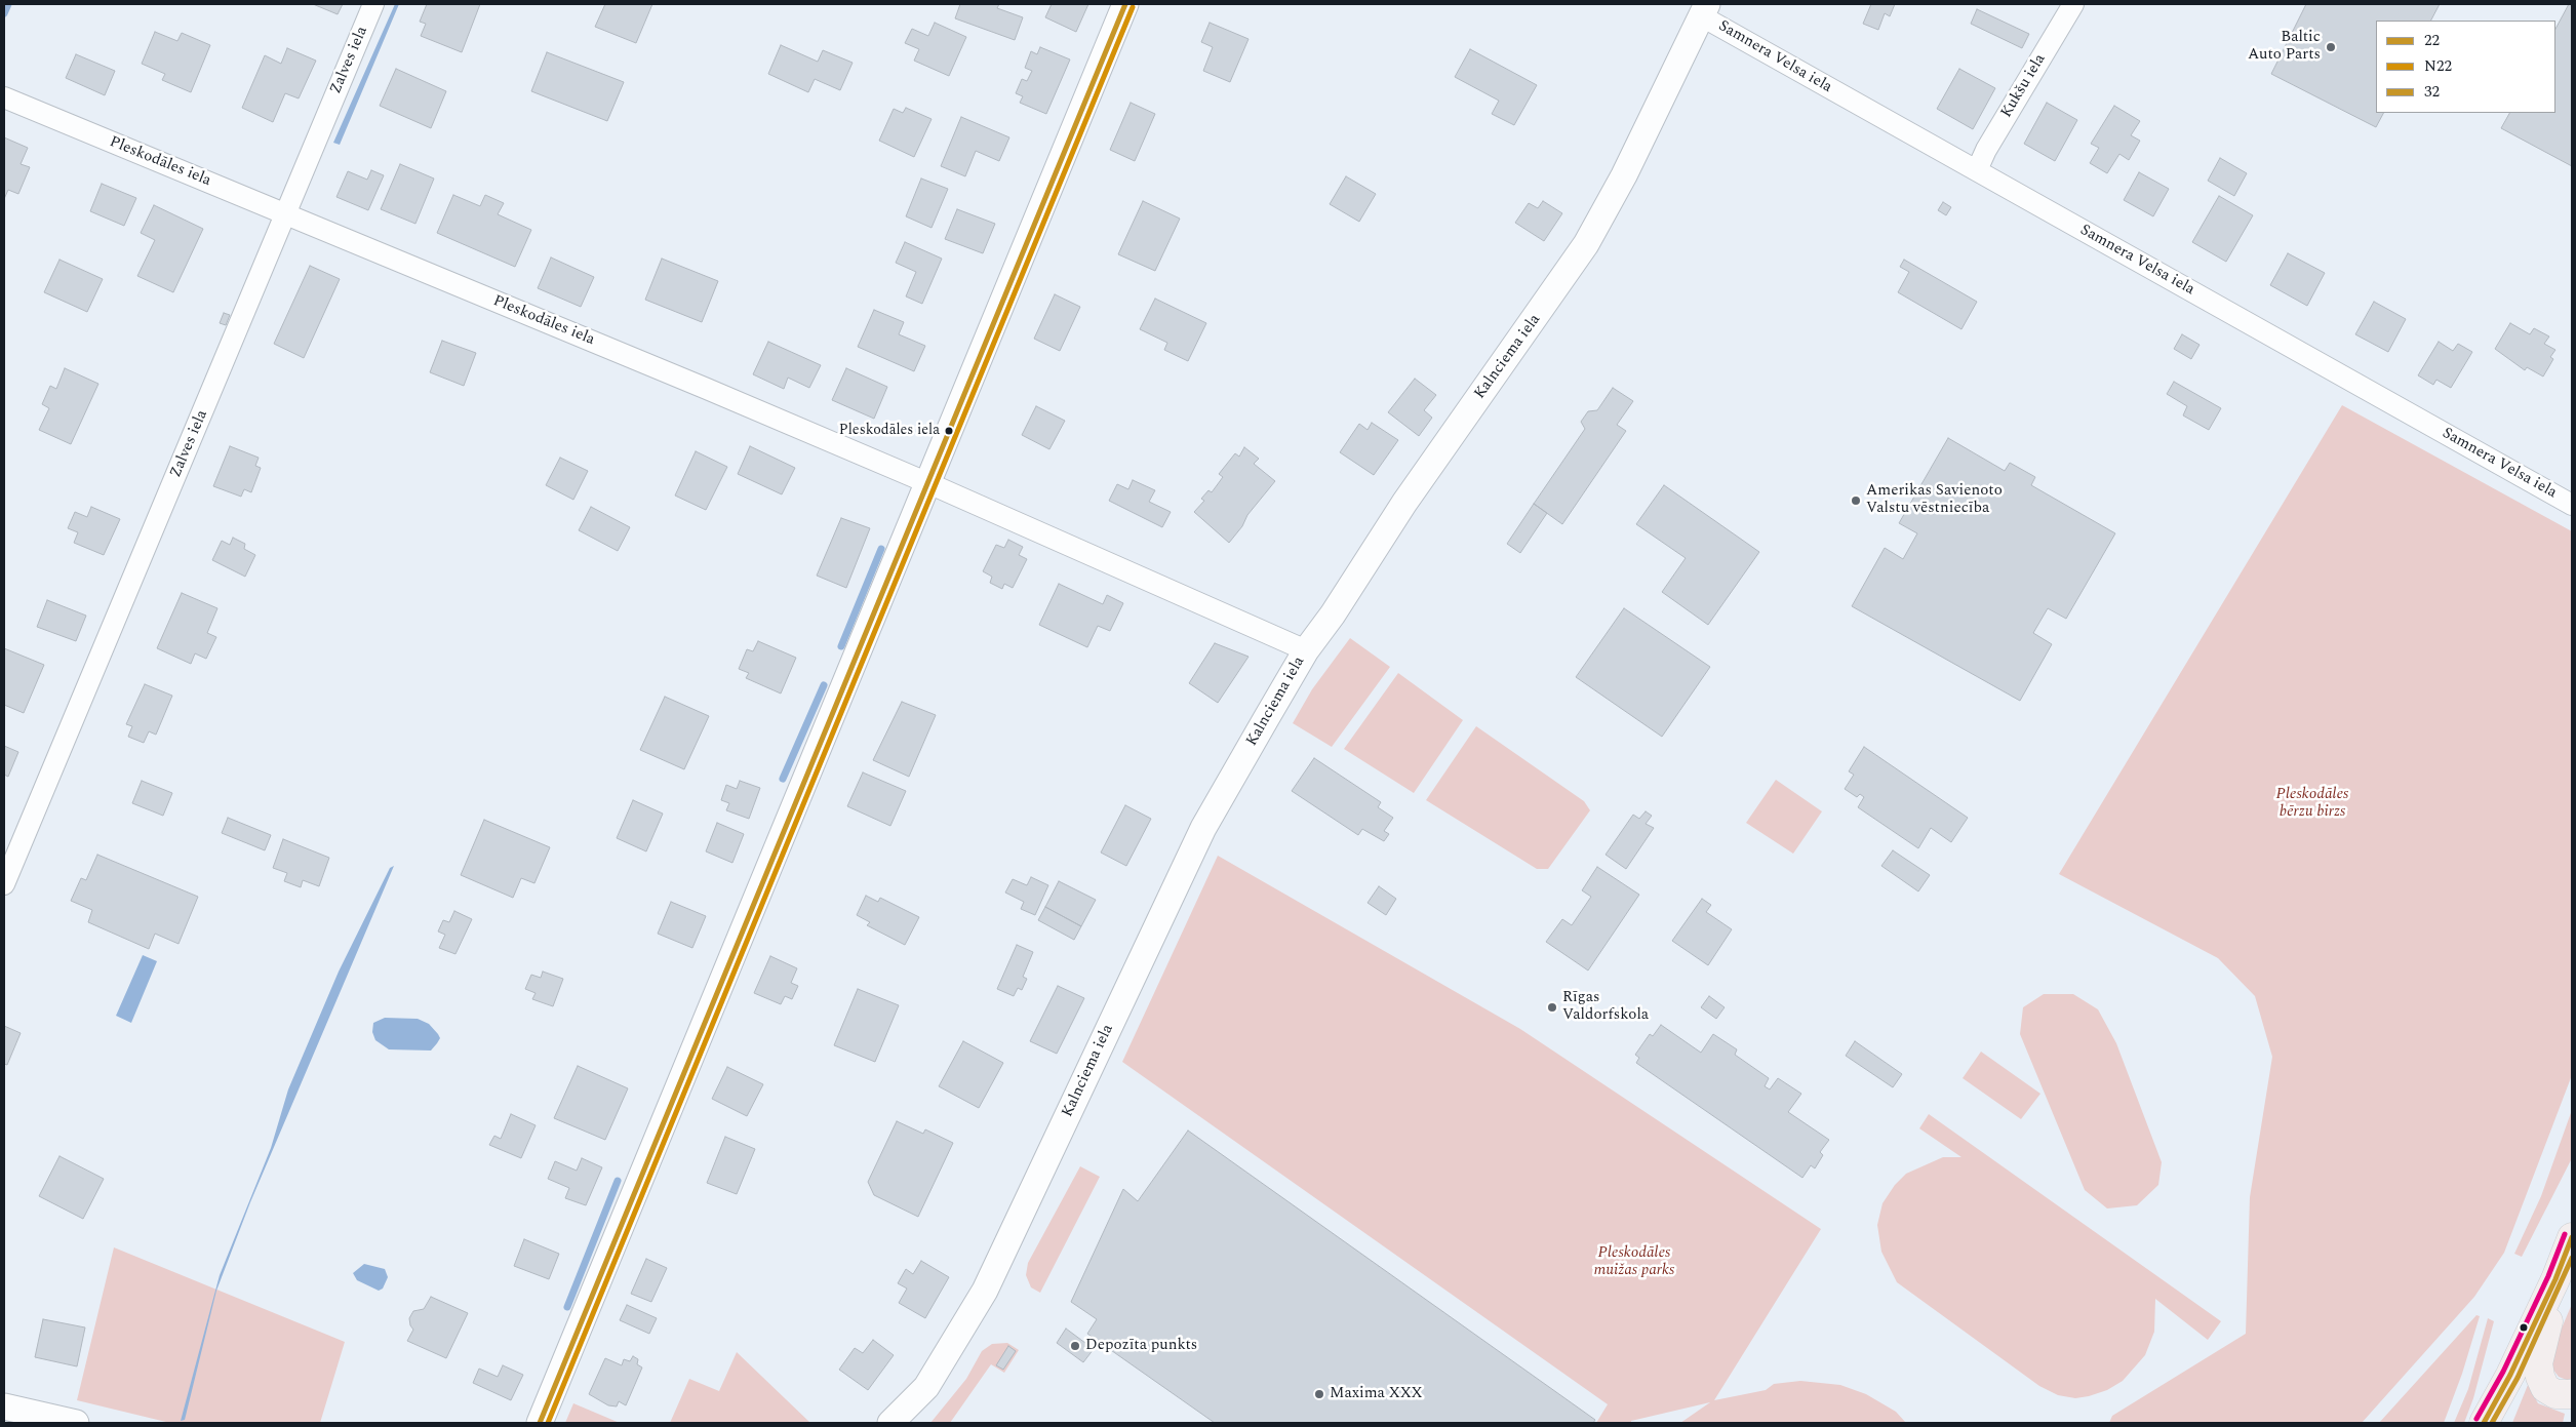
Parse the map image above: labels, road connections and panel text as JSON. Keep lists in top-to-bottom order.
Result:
{
  "streets": {
    "street": [
      "Samnera Velsa iela",
      "Zalves iela",
      "Kukšu iela",
      "Pleskodāles iela",
      "Kalnciema iela"
    ]
  },
  "crossings": [
    ["Samnera Velsa iela", "Kukšu iela"],
    ["Samnera Velsa iela", "Kalnciema iela"],
    ["Zalves iela", "Pleskodāles iela"],
    ["Pleskodāles iela", "Kalnciema iela"]
  ],
  "parks": ["Pleskodāles bērzu birzs", "Pleskodāles muižas parks"],
  "places": [
    "Baltic Auto Parts",
    "Pleskodāles iela",
    "Amerikas Savienoto Valstu vēstniecība",
    "Rīgas Valdorfskola",
    "Depozīta punkts",
    "Maxima XXX"
  ],
  "lines": ["transit line 22", "transit line N22", "transit line 32"],
  "legend": ["22", "N22", "32"]
}
